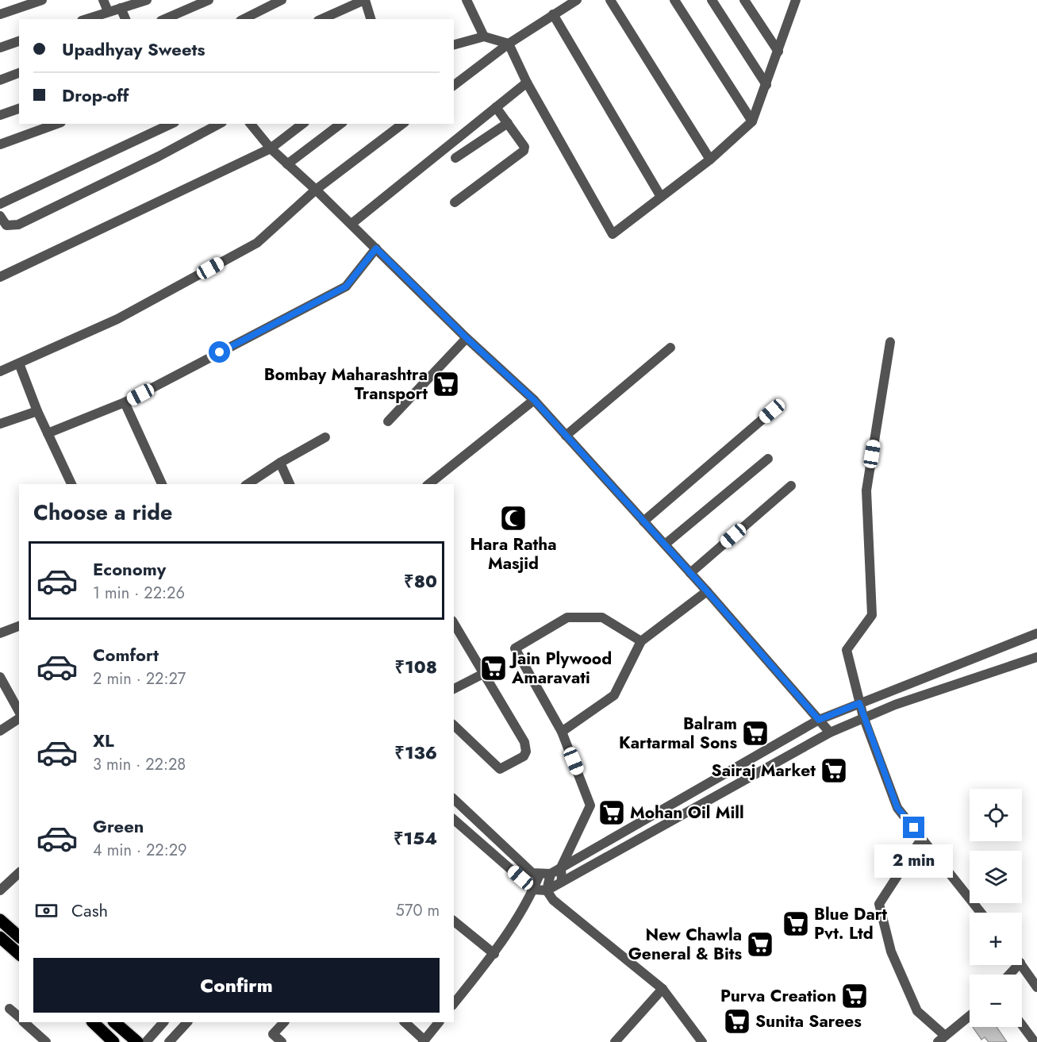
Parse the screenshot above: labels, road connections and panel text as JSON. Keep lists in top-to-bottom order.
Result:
{
  "places": {
    "supermarket": [
      "Bombay Maharashtra Transport",
      "Jain Plywood Amaravati",
      "Balram Kartarmal Sons",
      "Sairaj Market",
      "Mohan Oil Mill",
      "Blue Dart Pvt. Ltd",
      "New Chawla General & Bits",
      "Purva Creation",
      "Sunita Sarees"
    ],
    "mosque": ["Hara Ratha Masjid"]
  },
  "page": {
    "banner": ["Upadhyay Sweets", "Drop-off"],
    "heading": "Choose a ride",
    "list": [
      {
        "name": "Economy",
        "note": "1 min · 22:26",
        "value": "₹80"
      },
      {
        "name": "Comfort",
        "note": "2 min · 22:27",
        "value": "₹108"
      },
      {
        "name": "XL",
        "note": "3 min · 22:28",
        "value": "₹136"
      },
      {
        "name": "Green",
        "note": "4 min · 22:29",
        "value": "₹154"
      }
    ],
    "map_buttons": ["+", "−"],
    "bubble": "2 min",
    "pay": ["Cash", "570 m"],
    "buttons": "Confirm"
  }
}
